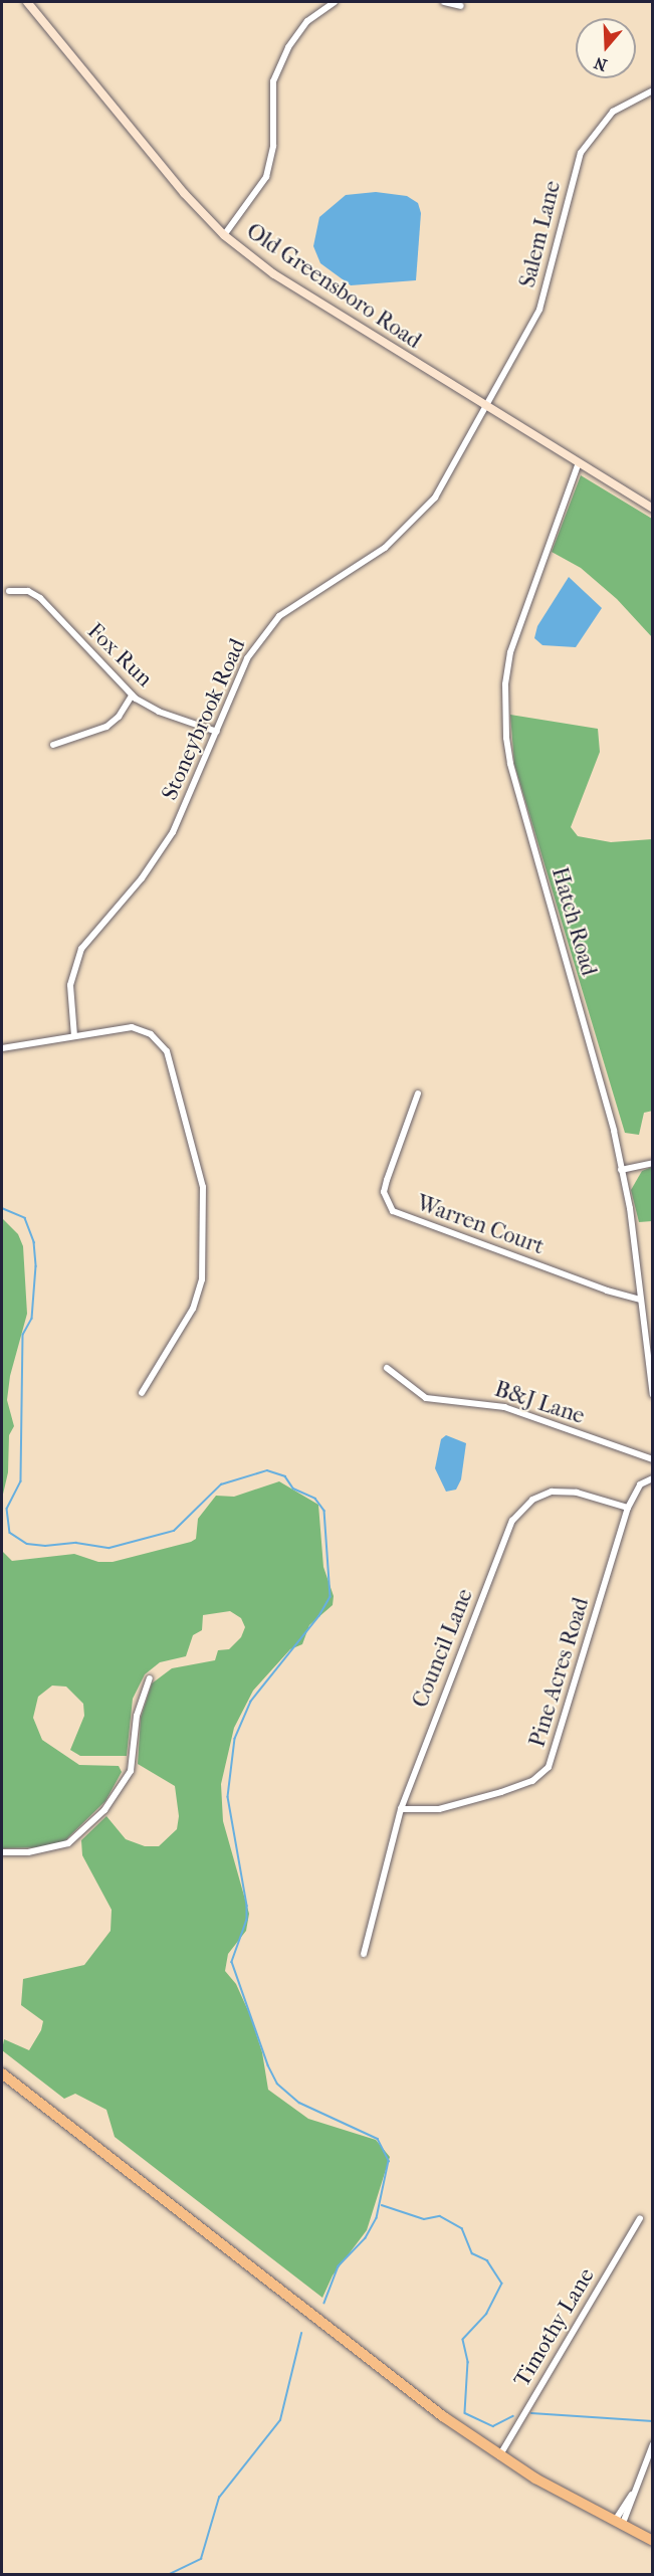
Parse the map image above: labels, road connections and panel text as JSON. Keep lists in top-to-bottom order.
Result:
{
  "streets": {
    "street": [
      "Salem Lane",
      "Old Greensboro Road",
      "Fox Run",
      "Stoneybrook Road",
      "Hatch Road",
      "Warren Court",
      "B&J Lane",
      "Council Lane",
      "Pine Acres Road",
      "Timothy Lane"
    ]
  },
  "crossings": [
    ["Salem Lane", "Old Greensboro Road"],
    ["Salem Lane", "Stoneybrook Road"],
    ["Old Greensboro Road", "Stoneybrook Road"],
    ["Old Greensboro Road", "Hatch Road"],
    ["Fox Run", "Stoneybrook Road"],
    ["Hatch Road", "Warren Court"],
    ["Council Lane", "Pine Acres Road"]
  ],
  "north": "bottom"
}
